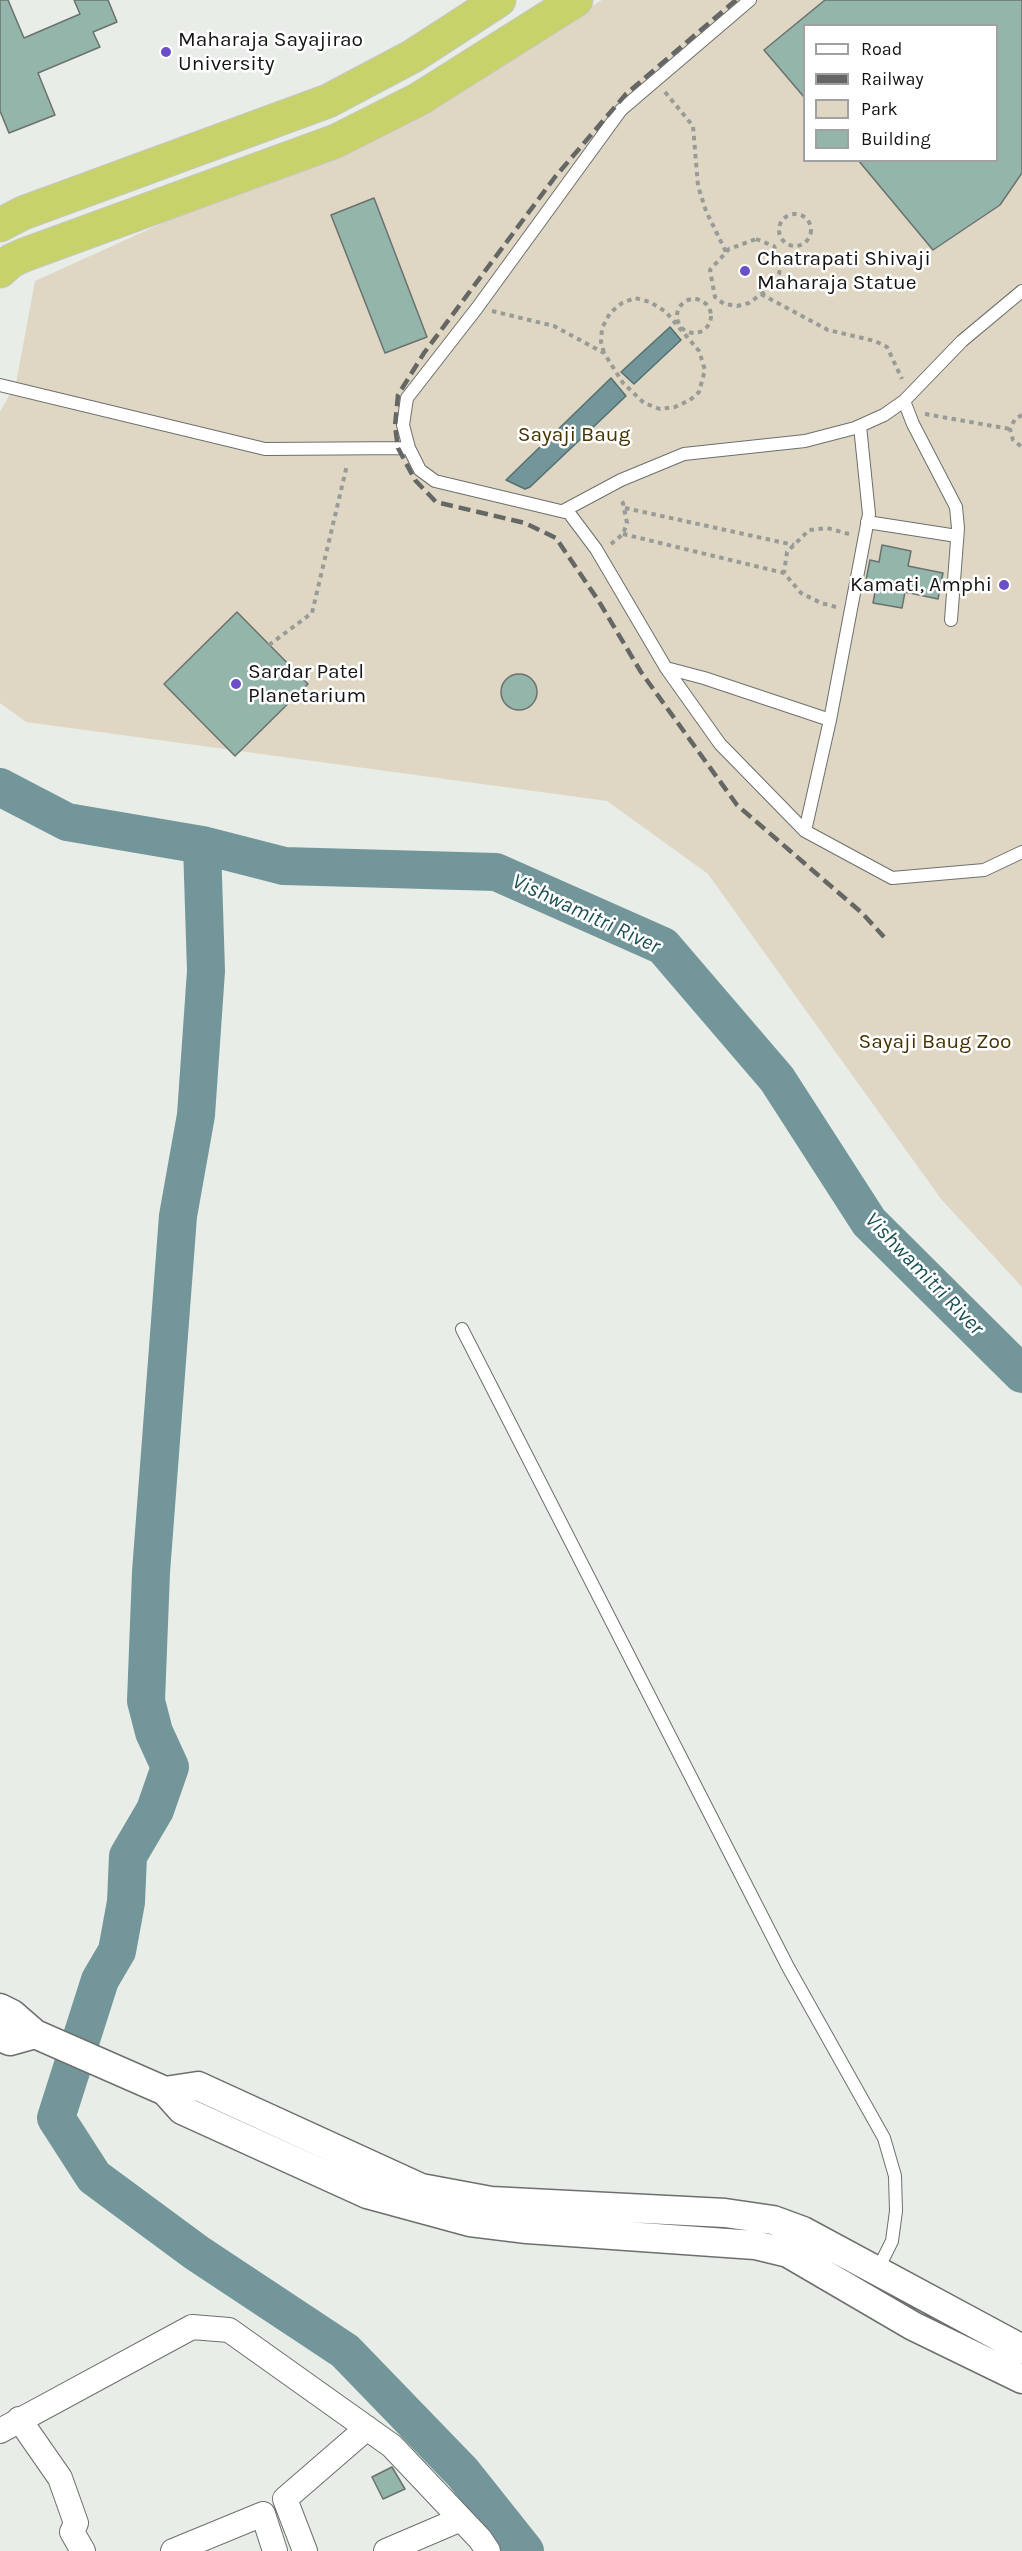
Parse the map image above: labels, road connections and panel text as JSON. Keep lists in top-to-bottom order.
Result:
{
  "water": ["Vishwamitri River"],
  "parks": ["Sayaji Baug", "Sayaji Baug Zoo"],
  "places": [
    "Maharaja Sayajirao University",
    "Chatrapati Shivaji Maharaja Statue",
    "Kamati, Amphi",
    "Sardar Patel Planetarium"
  ],
  "legend": [
    "Road",
    "Railway",
    "Park",
    "Building"
  ]
}
